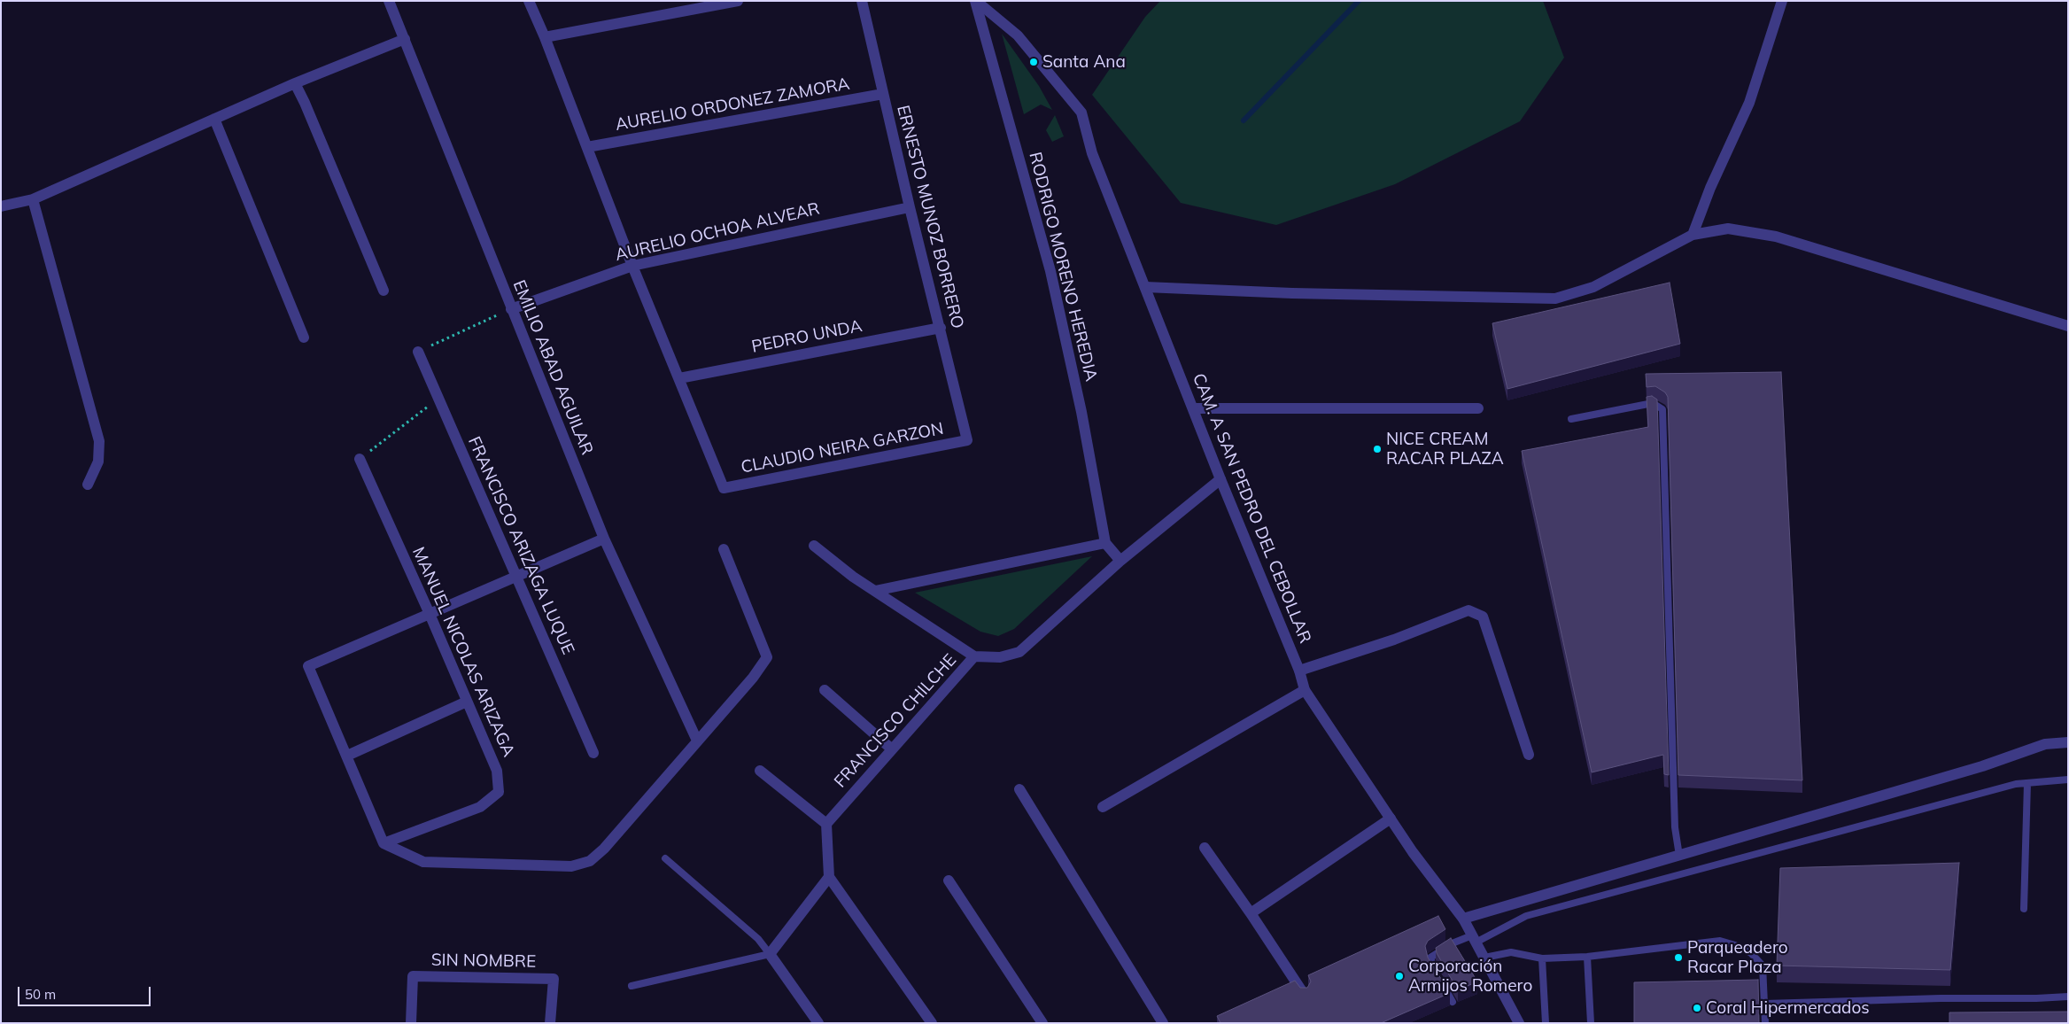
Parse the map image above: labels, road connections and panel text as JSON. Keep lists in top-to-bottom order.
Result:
{
  "streets": {
    "street": [
      "AURELIO ORDONEZ ZAMORA",
      "ERNESTO MUNOZ BORRERO",
      "AURELIO OCHOA ALVEAR",
      "RODRIGO MORENO HEREDIA",
      "PEDRO UNDA",
      "EMILIO ABAD AGUILAR",
      "CLAUDIO NEIRA GARZON",
      "CAM. A SAN PEDRO DEL CEBOLLAR",
      "FRANCISCO ARIZAGA LUQUE",
      "MANUEL NICOLAS ARIZAGA",
      "FRANCISCO CHILCHE",
      "SIN NOMBRE"
    ]
  },
  "crossings": [
    ["AURELIO ORDONEZ ZAMORA", "ERNESTO MUNOZ BORRERO"],
    ["ERNESTO MUNOZ BORRERO", "AURELIO OCHOA ALVEAR"],
    ["ERNESTO MUNOZ BORRERO", "PEDRO UNDA"],
    ["ERNESTO MUNOZ BORRERO", "CLAUDIO NEIRA GARZON"],
    ["AURELIO OCHOA ALVEAR", "EMILIO ABAD AGUILAR"],
    ["RODRIGO MORENO HEREDIA", "CAM. A SAN PEDRO DEL CEBOLLAR"],
    ["PEDRO UNDA", "CLAUDIO NEIRA GARZON"],
    ["CAM. A SAN PEDRO DEL CEBOLLAR", "FRANCISCO CHILCHE"]
  ],
  "places": [
    "Santa Ana",
    "NICE CREAM RACAR PLAZA",
    "Parqueadero Racar Plaza",
    "Corporación Armijos Romero",
    "Coral Hipermercados"
  ],
  "scale_bar": "50 m"
}
